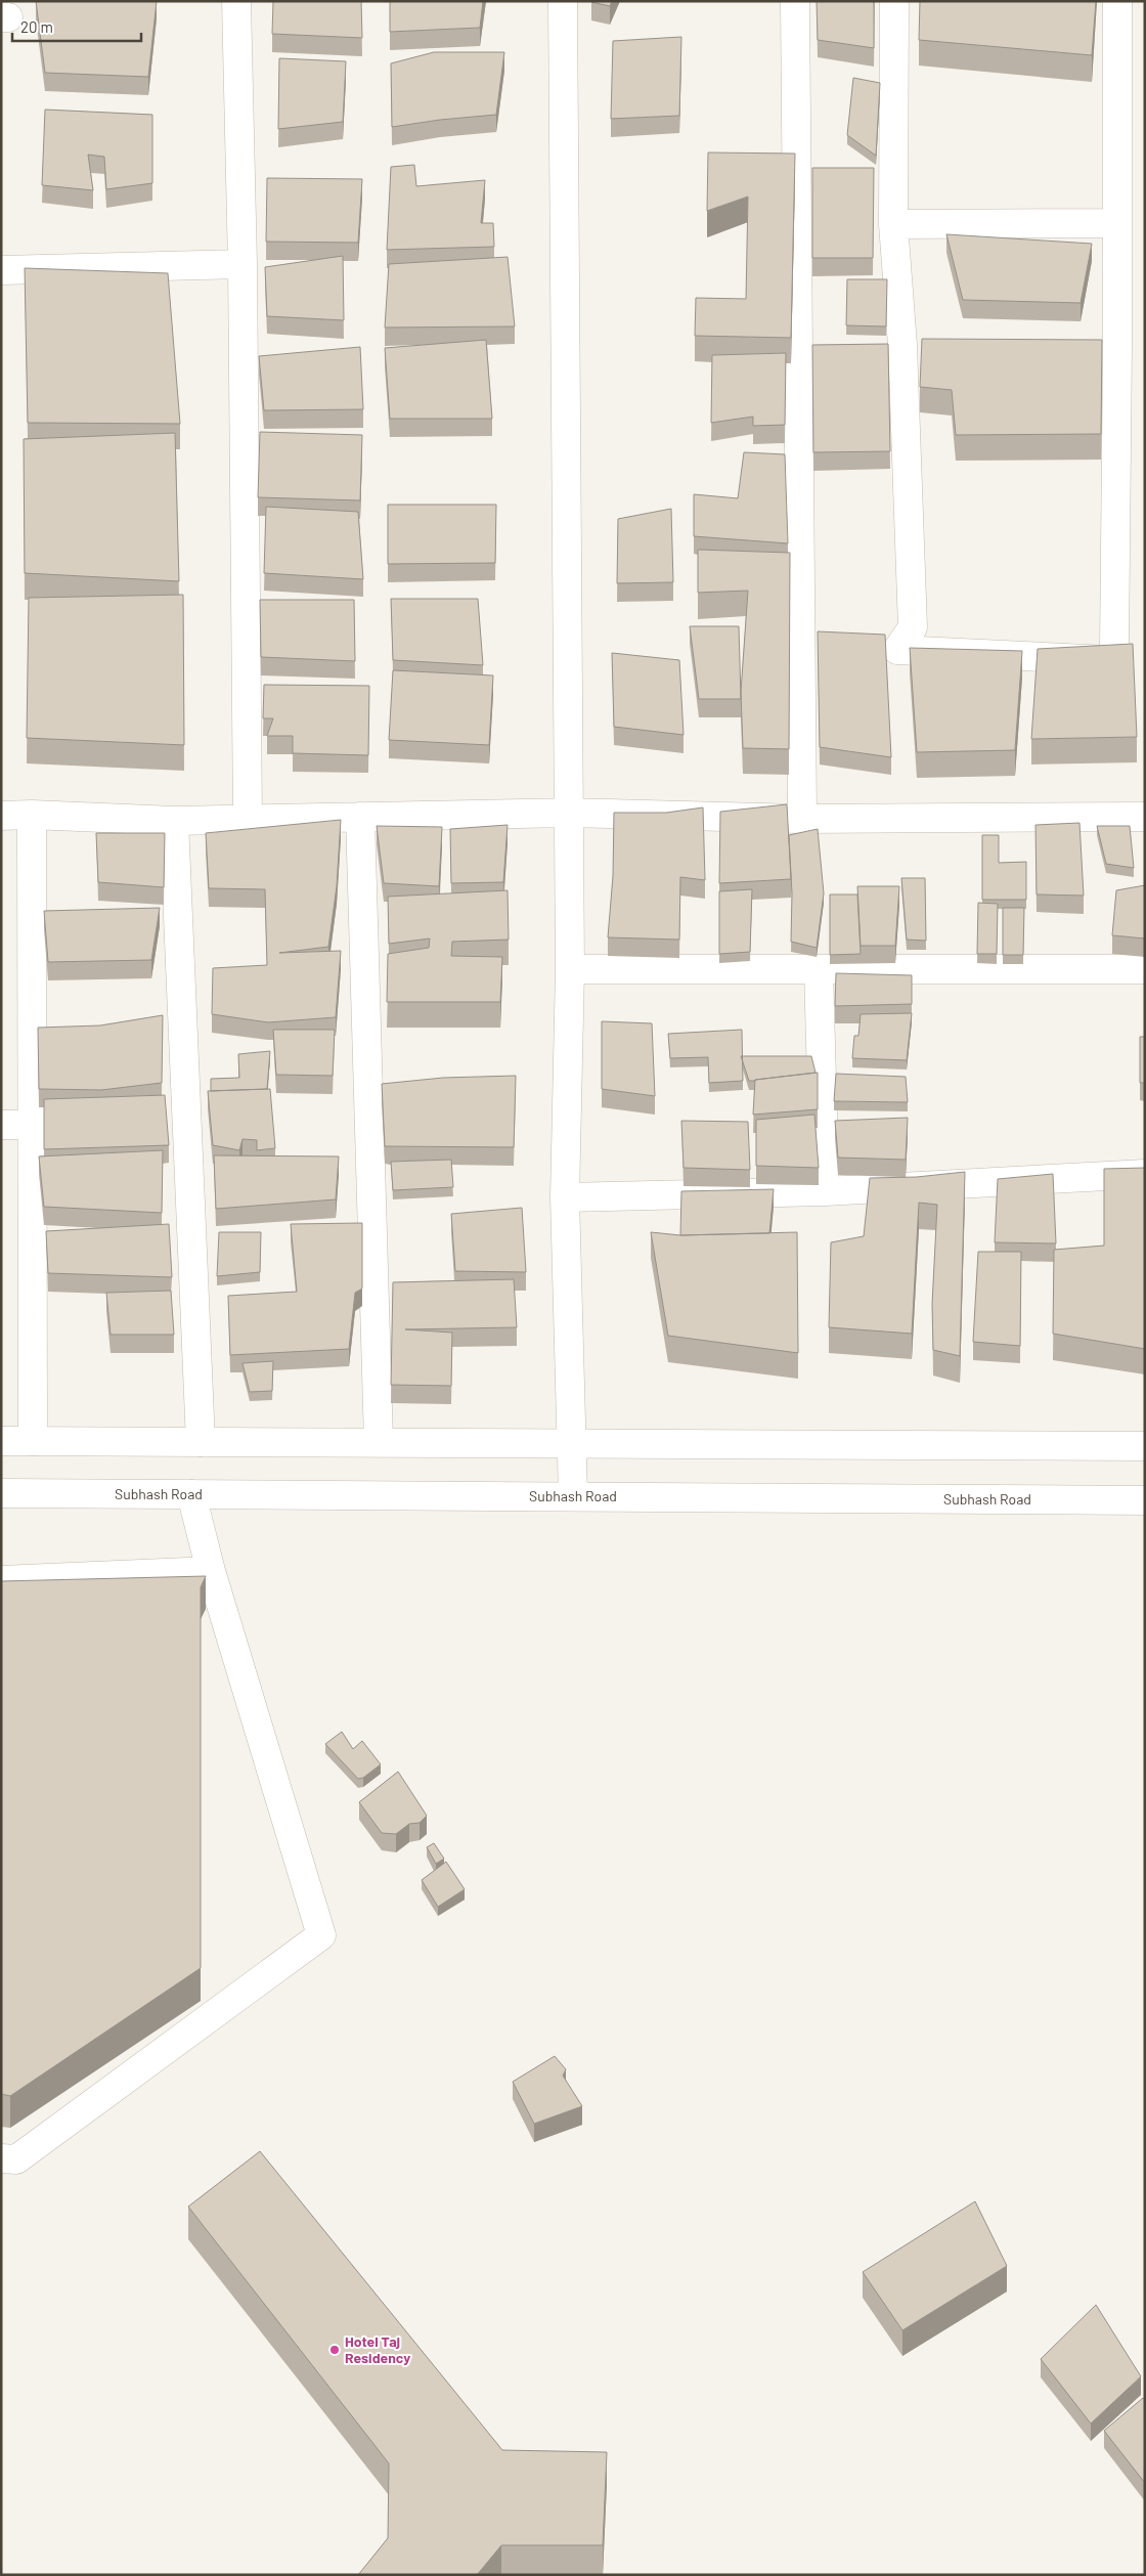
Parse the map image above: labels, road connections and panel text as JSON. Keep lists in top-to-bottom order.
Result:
{
  "streets": {
    "street": ["Subhash Road"]
  },
  "places": ["Hotel Taj Residency"],
  "scale_bar": "20 m"
}
